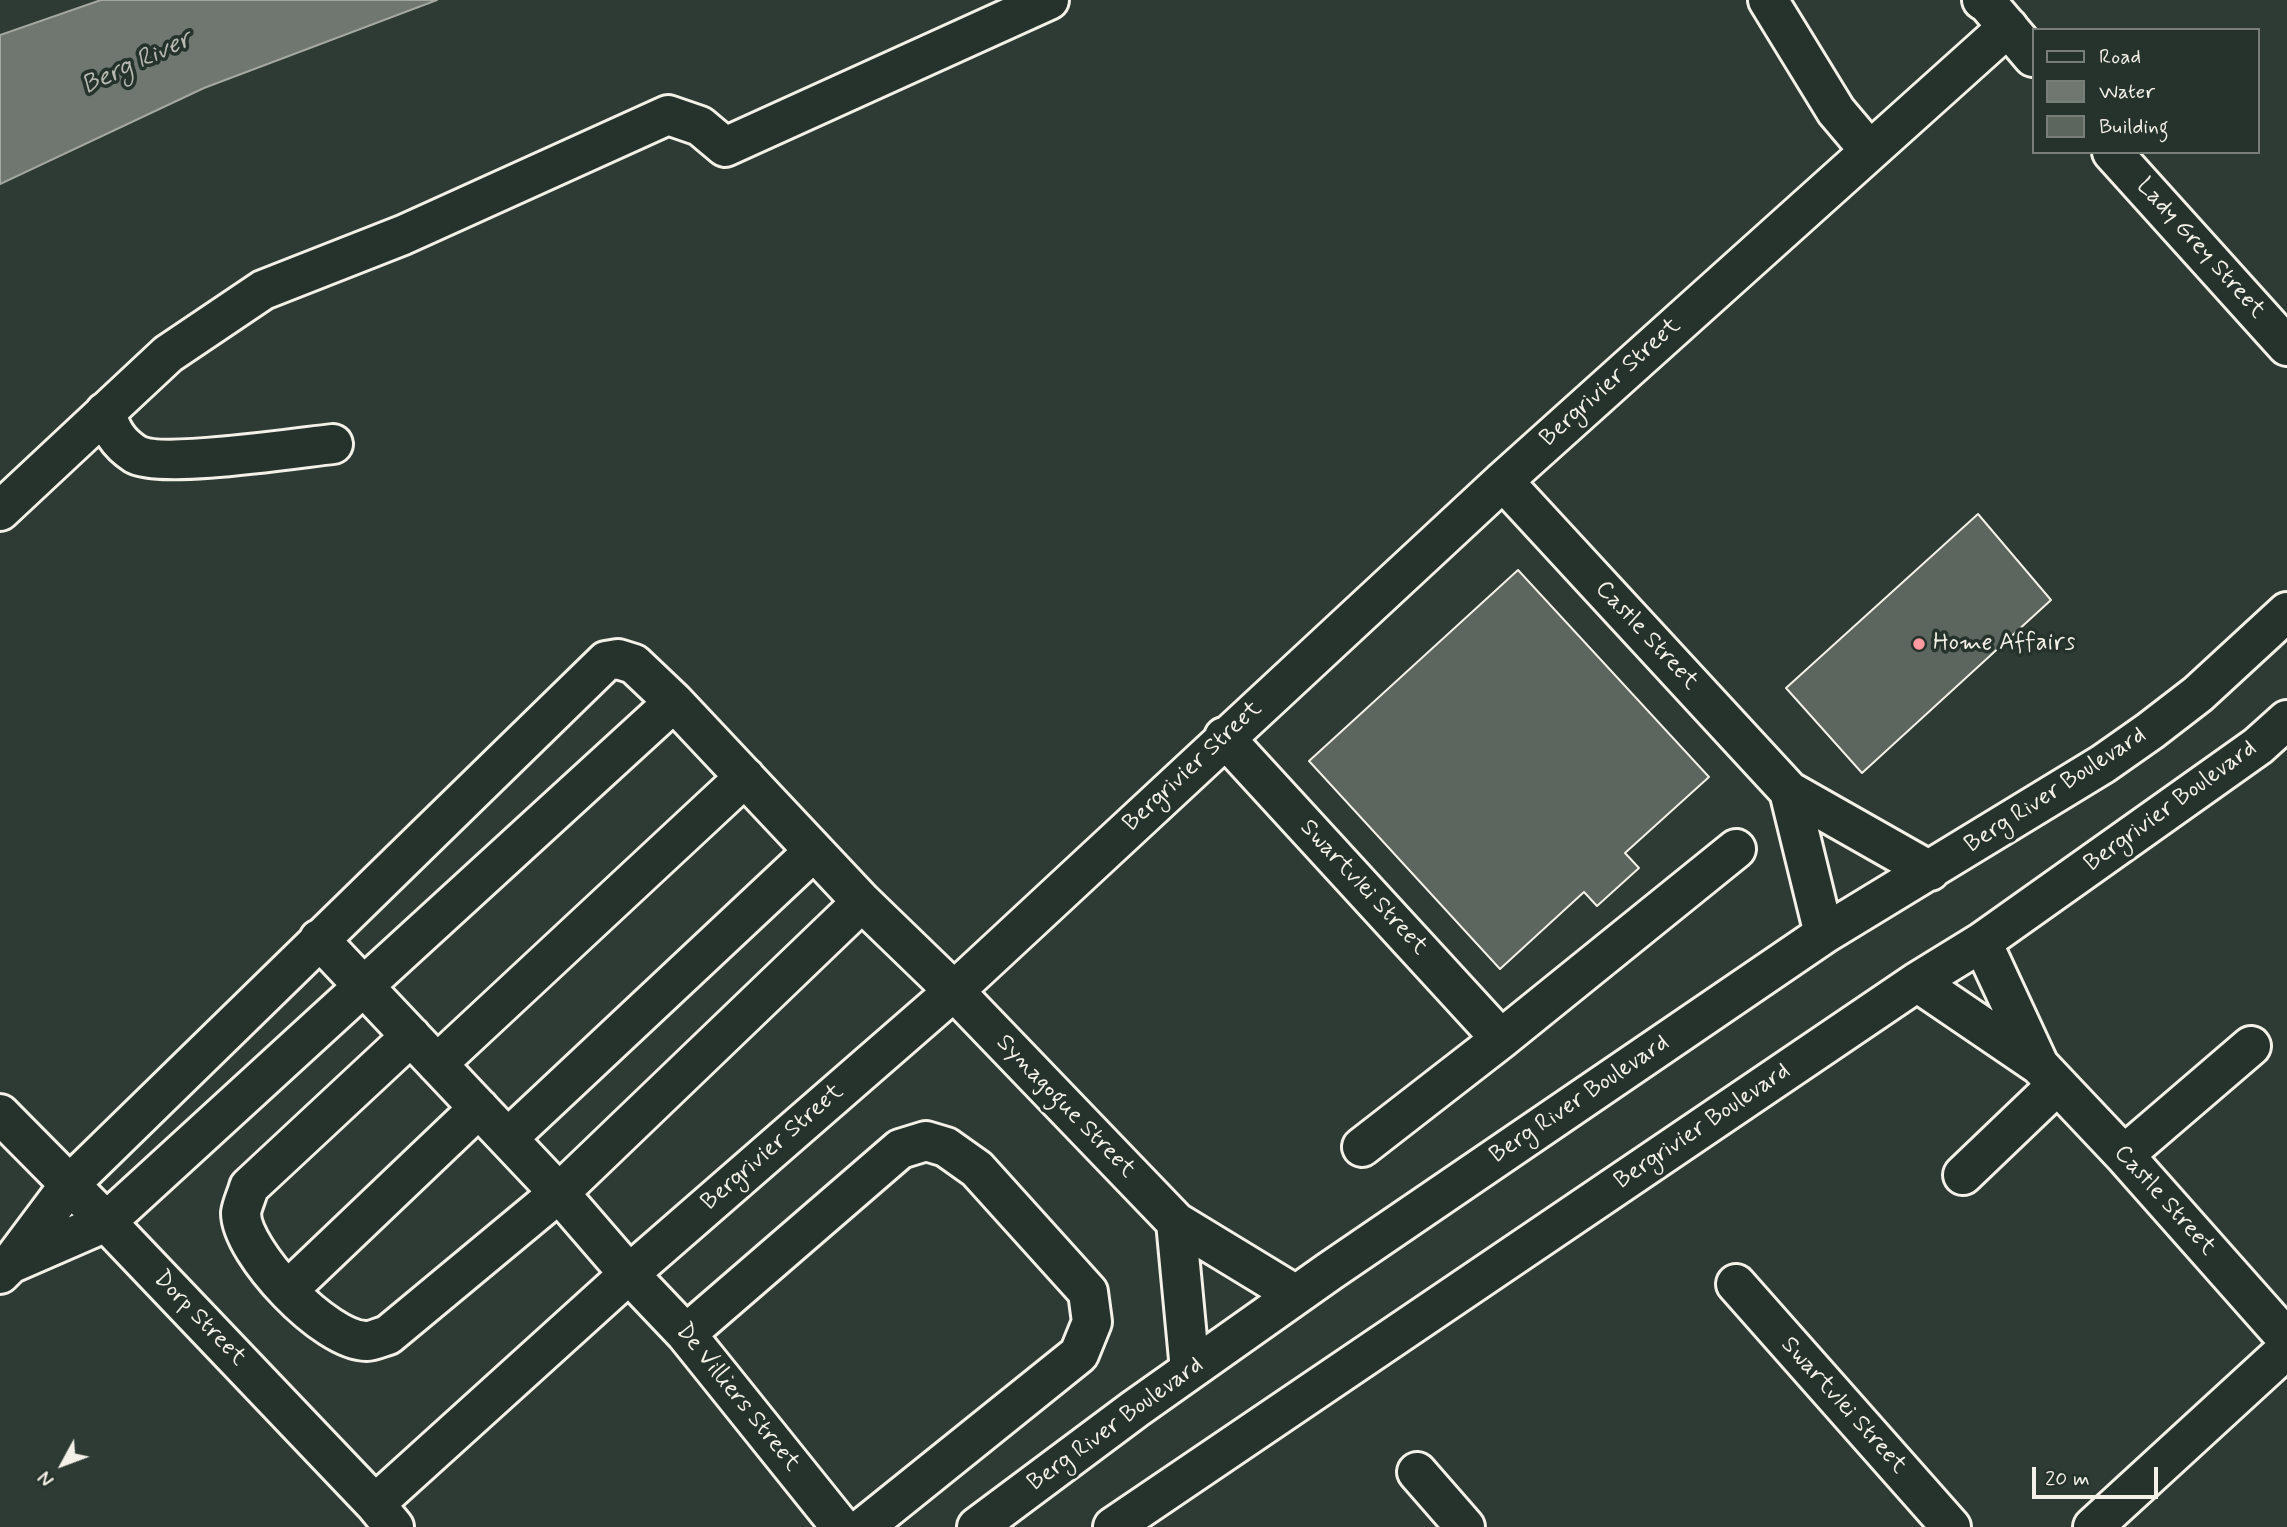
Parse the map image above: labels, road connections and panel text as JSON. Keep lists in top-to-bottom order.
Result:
{
  "streets": {
    "street": [
      "Lady Grey Street",
      "Bergrivier Street",
      "Castle Street",
      "Berg River Boulevard",
      "Bergrivier Boulevard",
      "Swartvlei Street",
      "Synagogue Street",
      "Dorp Street",
      "De Villiers Street"
    ]
  },
  "crossings": [
    ["Bergrivier Street", "Castle Street"],
    ["Bergrivier Street", "Swartvlei Street"],
    ["Bergrivier Street", "Synagogue Street"],
    ["Bergrivier Street", "Dorp Street"],
    ["Bergrivier Street", "De Villiers Street"],
    ["Castle Street", "Berg River Boulevard"],
    ["Castle Street", "Bergrivier Boulevard"],
    ["Berg River Boulevard", "Synagogue Street"],
    ["Synagogue Street", "De Villiers Street"]
  ],
  "water": ["Berg River"],
  "places": ["Home Affairs"],
  "legend": ["Road", "Water", "Building"],
  "scale_bar": "20 m",
  "north": "bottom left"
}
